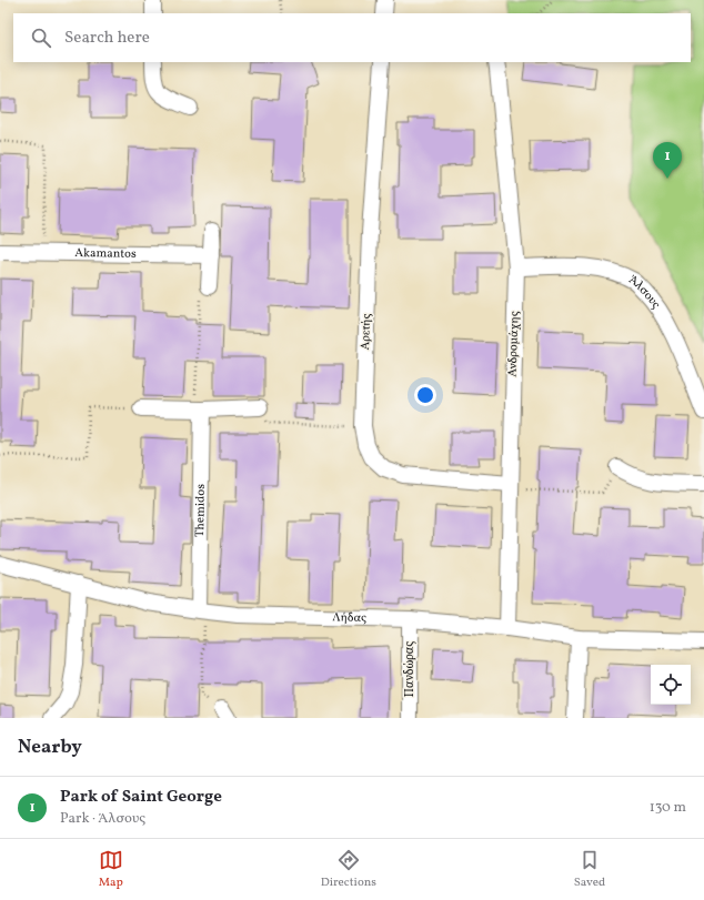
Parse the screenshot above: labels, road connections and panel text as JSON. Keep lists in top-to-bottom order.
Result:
{
  "streets": {
    "street": [
      "Akamantos",
      "Άλσους",
      "Αρετής",
      "Ανδρομάχης",
      "Themidos",
      "Λήδας",
      "Πανδώρας"
    ]
  },
  "crossings": [
    ["Άλσους", "Ανδρομάχης"],
    ["Αρετής", "Ανδρομάχης"],
    ["Ανδρομάχης", "Λήδας"],
    ["Themidos", "Λήδας"],
    ["Λήδας", "Πανδώρας"]
  ],
  "page": {
    "search": "Search here",
    "pins": "1",
    "heading": "Nearby",
    "list": [
      {
        "mark": "1",
        "name": "Park of Saint George",
        "note": "Park · Άλσους",
        "value": "130 m"
      }
    ],
    "nav": ["Map", "Directions", "Saved"]
  }
}
